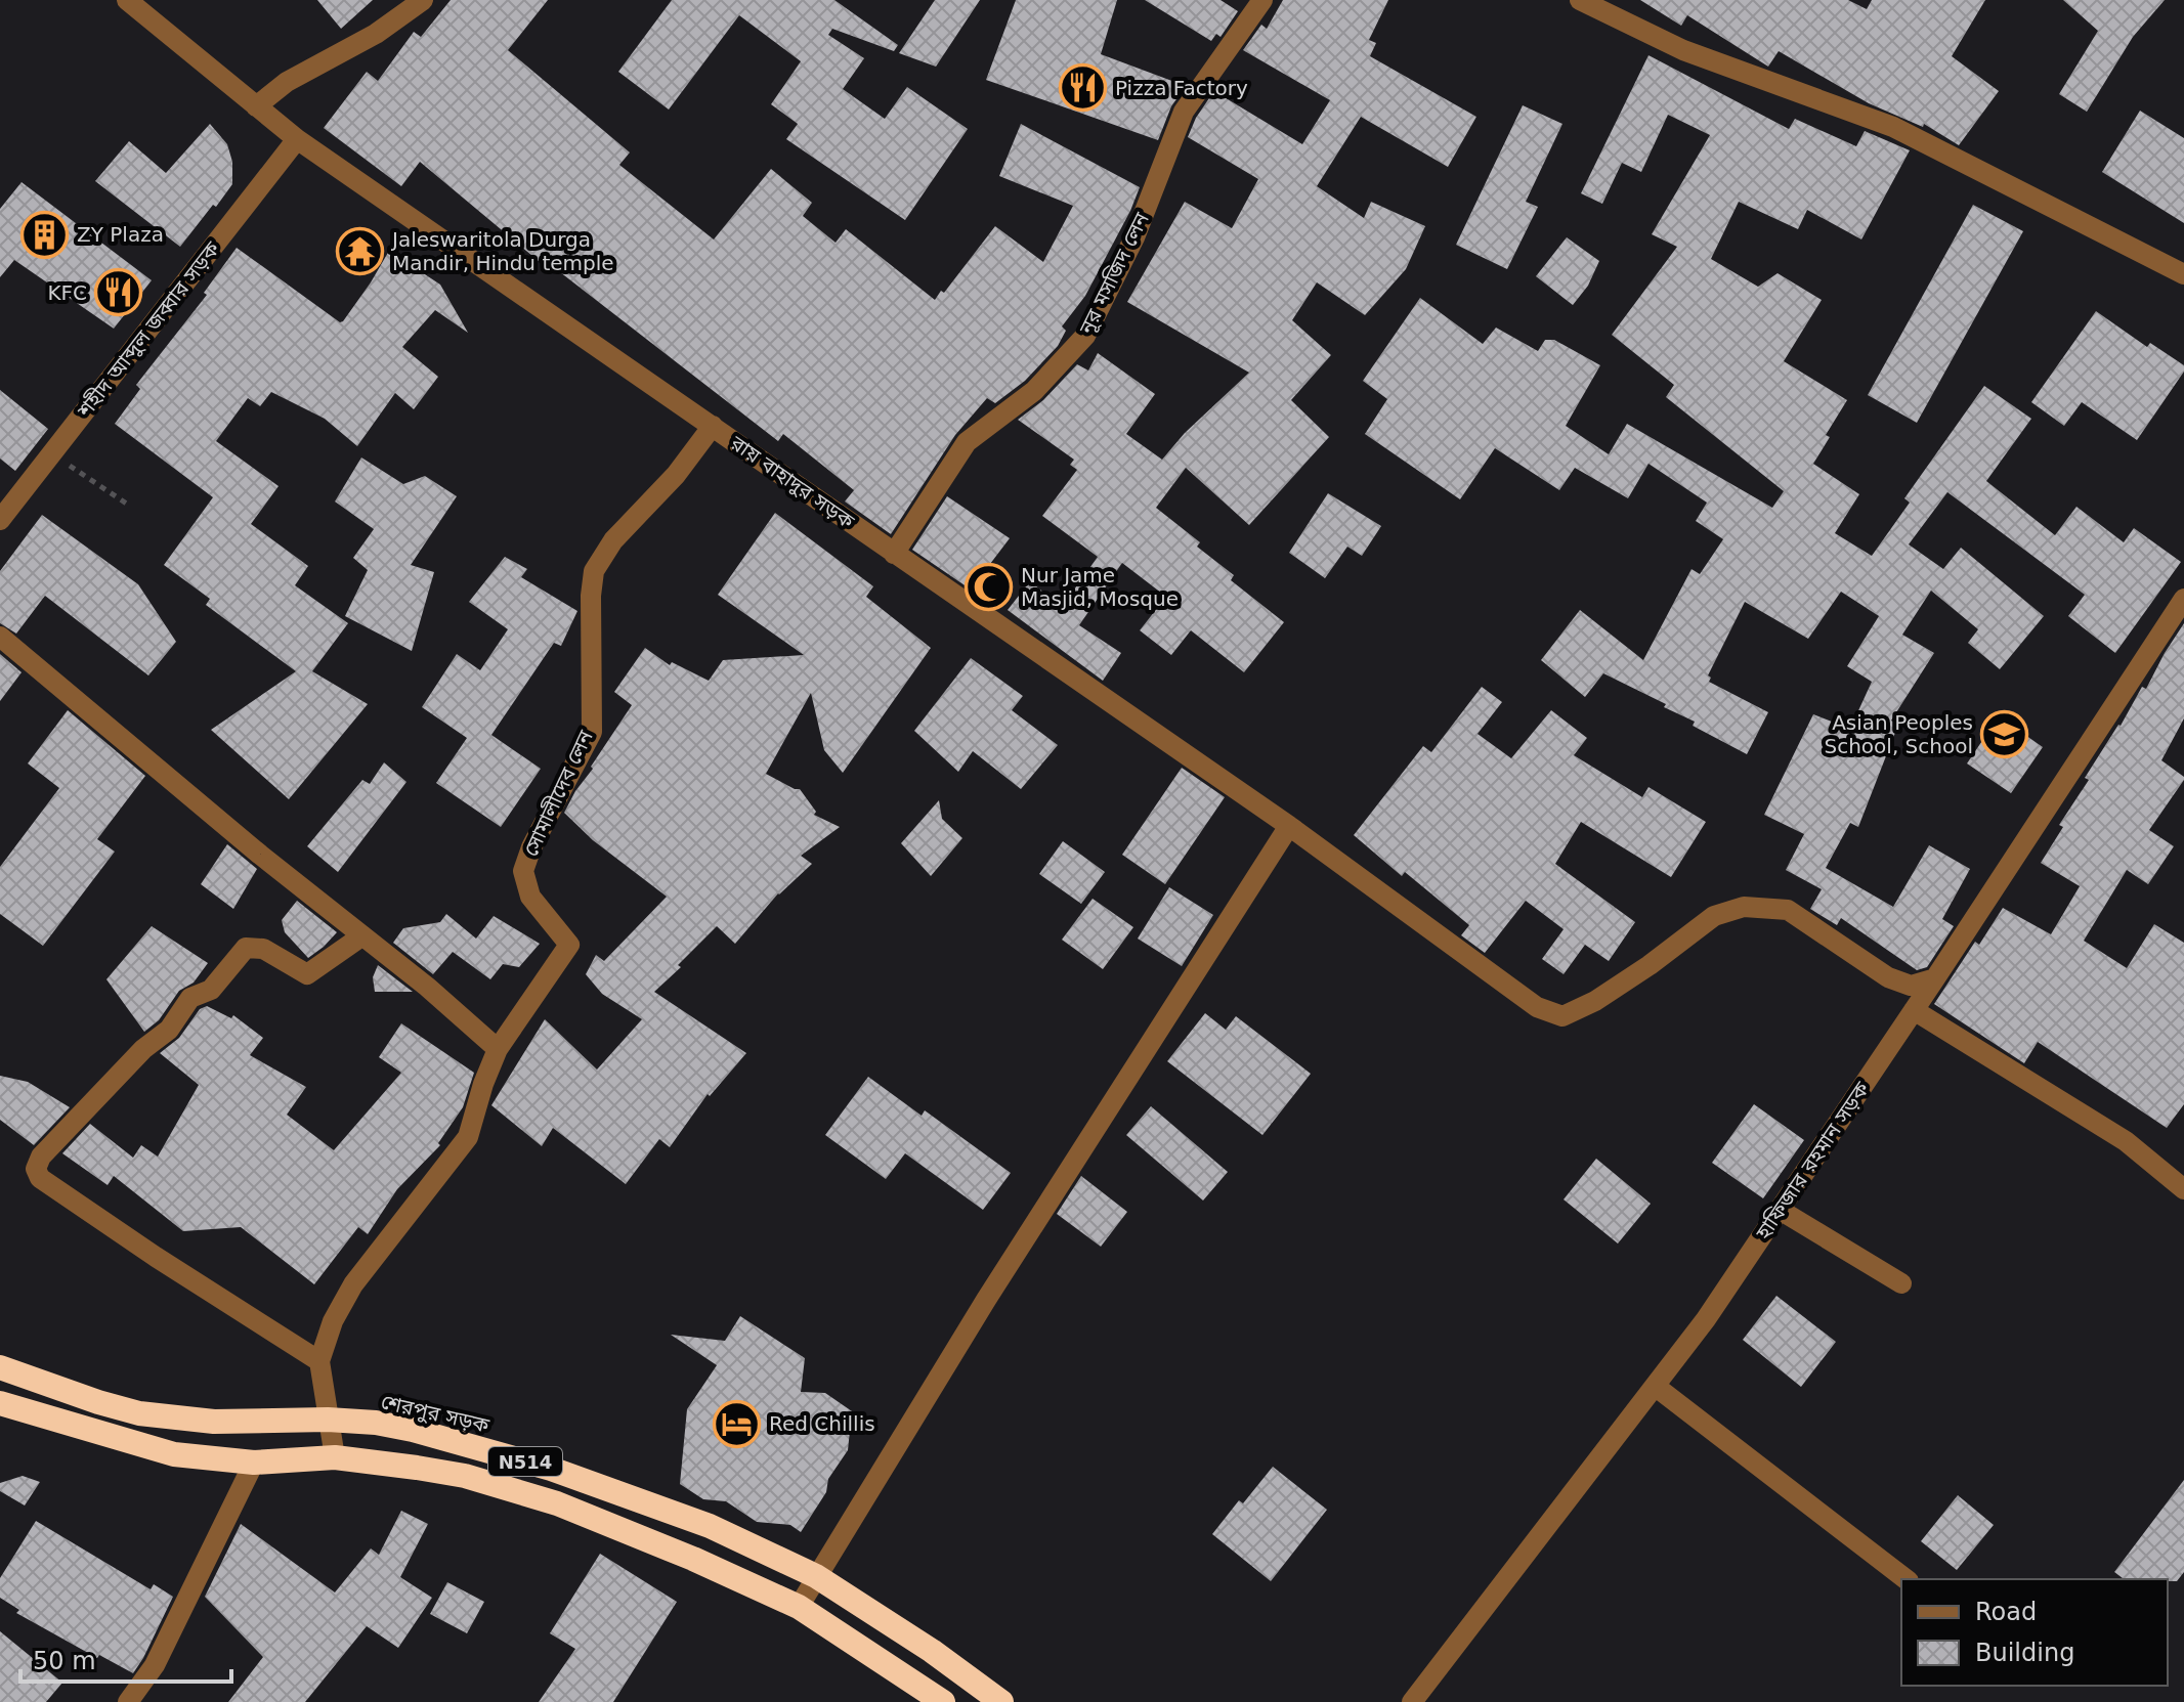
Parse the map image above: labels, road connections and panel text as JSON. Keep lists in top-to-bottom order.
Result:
{
  "streets": {
    "highway": ["শেরপুর সড়ক", "N514"],
    "street": [
      "নূর মসজিদ লেন",
      "শহীদ আব্দুল জব্বার সড়ক",
      "রায় বাহাদুর সড়ক",
      "সোমালীদেব লেন",
      "হাফিজার রহমান সড়ক"
    ]
  },
  "crossings": [
    ["নূর মসজিদ লেন", "রায় বাহাদুর সড়ক"],
    ["শহীদ আব্দুল জব্বার সড়ক", "রায় বাহাদুর সড়ক"],
    ["রায় বাহাদুর সড়ক", "সোমালীদেব লেন"],
    ["রায় বাহাদুর সড়ক", "হাফিজার রহমান সড়ক"],
    ["সোমালীদেব লেন", "শেরপুর সড়ক"],
    ["সোমালীদেব লেন", "N514"]
  ],
  "places": {
    "restaurant": ["Pizza Factory", "KFC"],
    "building": ["ZY Plaza"],
    "temple": ["Jaleswaritola Durga Mandir, Hindu temple"],
    "mosque": ["Nur Jame Masjid, Mosque"],
    "school or university": ["Asian Peoples School, School"],
    "hotel": ["Red Chillis"]
  },
  "legend": ["Road", "Building"],
  "scale_bar": "50 m"
}
